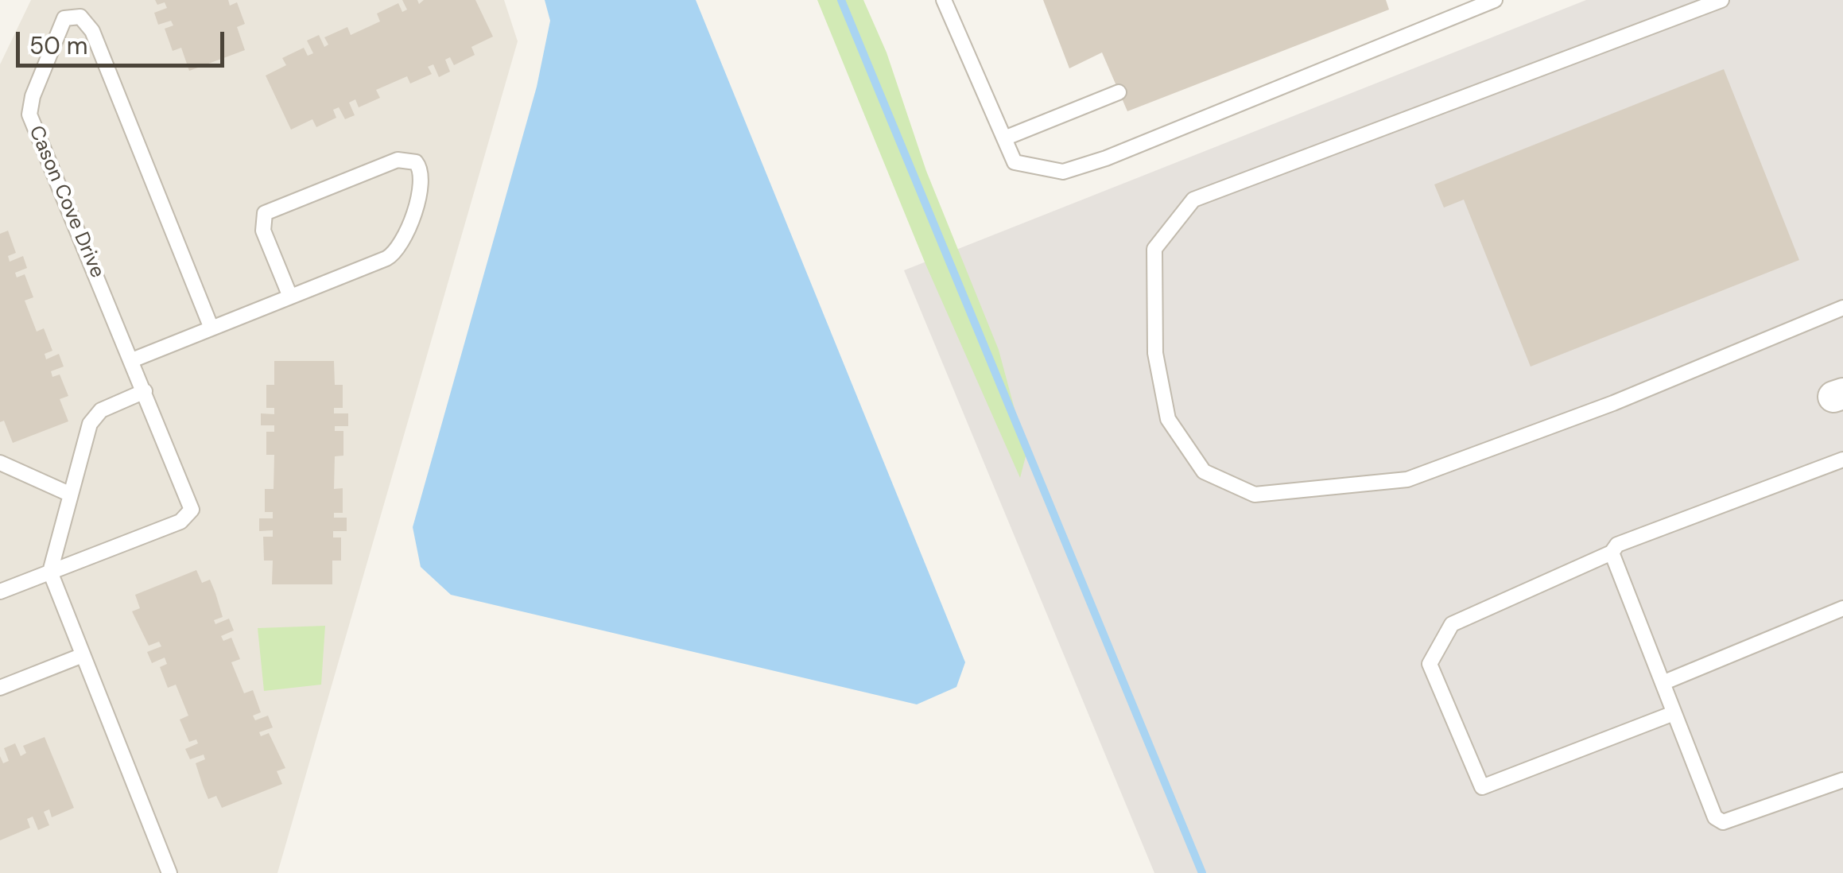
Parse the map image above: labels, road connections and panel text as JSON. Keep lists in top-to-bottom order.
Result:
{
  "streets": {
    "lane": ["Cason Cove Drive"]
  },
  "scale_bar": "50 m"
}
